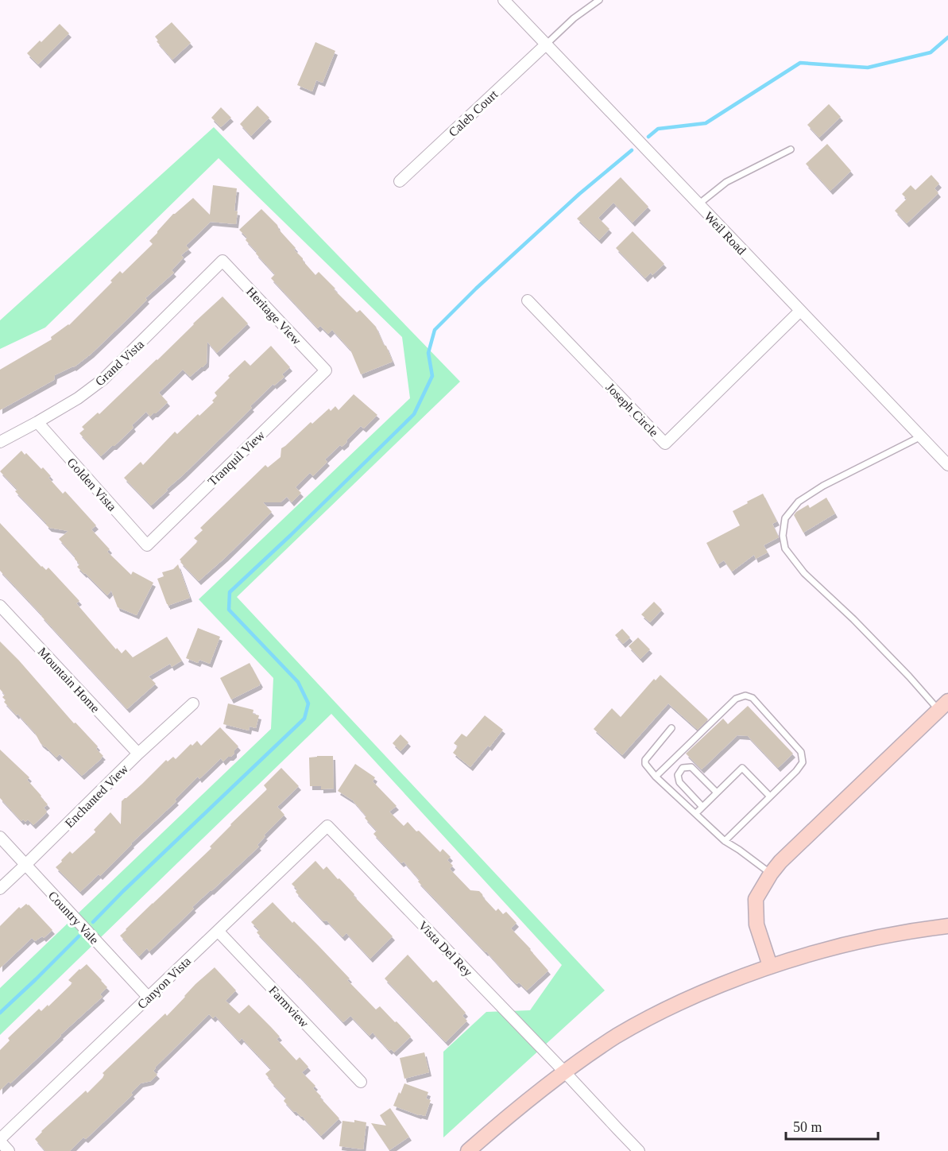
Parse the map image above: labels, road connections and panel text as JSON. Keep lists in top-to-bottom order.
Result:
{
  "streets": {
    "street": [
      "Caleb Court",
      "Weil Road",
      "Heritage View",
      "Grand Vista",
      "Joseph Circle",
      "Tranquil View",
      "Golden Vista",
      "Mountain Home",
      "Enchanted View",
      "Country Vale",
      "Vista Del Rey",
      "Canyon Vista",
      "Farmview"
    ]
  },
  "crossings": [
    ["Caleb Court", "Weil Road"],
    ["Weil Road", "Joseph Circle"],
    ["Heritage View", "Grand Vista"],
    ["Heritage View", "Tranquil View"],
    ["Grand Vista", "Golden Vista"],
    ["Tranquil View", "Golden Vista"],
    ["Mountain Home", "Enchanted View"],
    ["Enchanted View", "Country Vale"],
    ["Country Vale", "Canyon Vista"],
    ["Vista Del Rey", "Canyon Vista"],
    ["Canyon Vista", "Farmview"]
  ],
  "scale_bar": "50 m"
}
